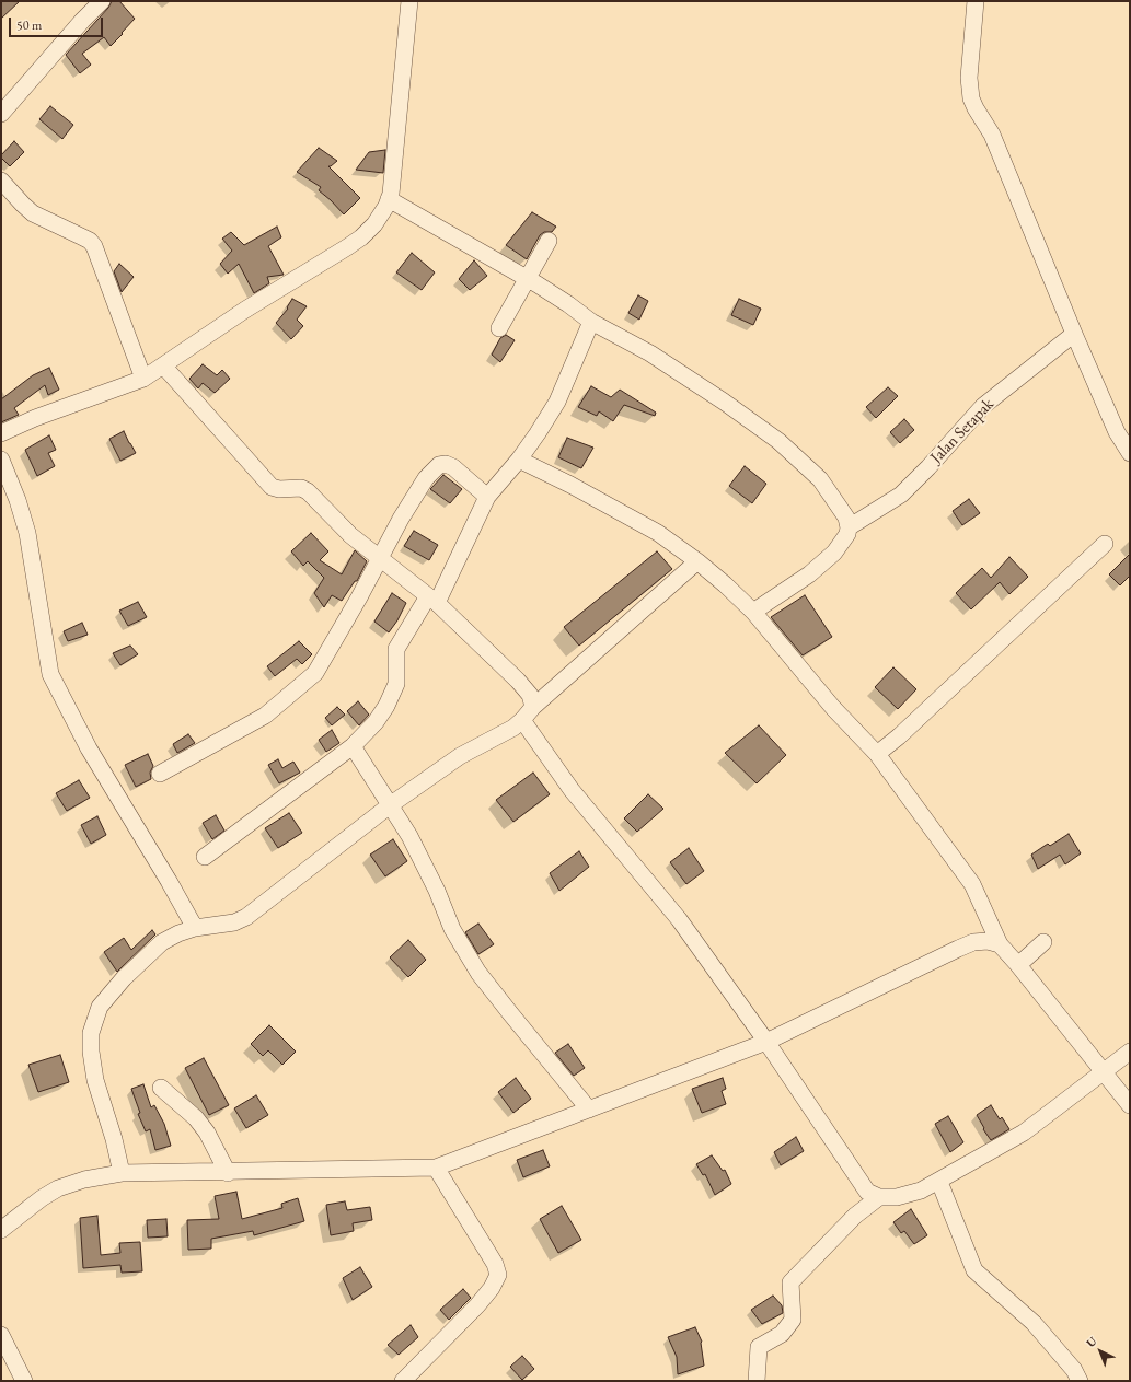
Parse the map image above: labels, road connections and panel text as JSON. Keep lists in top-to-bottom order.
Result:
{
  "streets": {
    "street": ["Jalan Setapak"]
  },
  "scale_bar": "50 m",
  "north": "top left"
}
